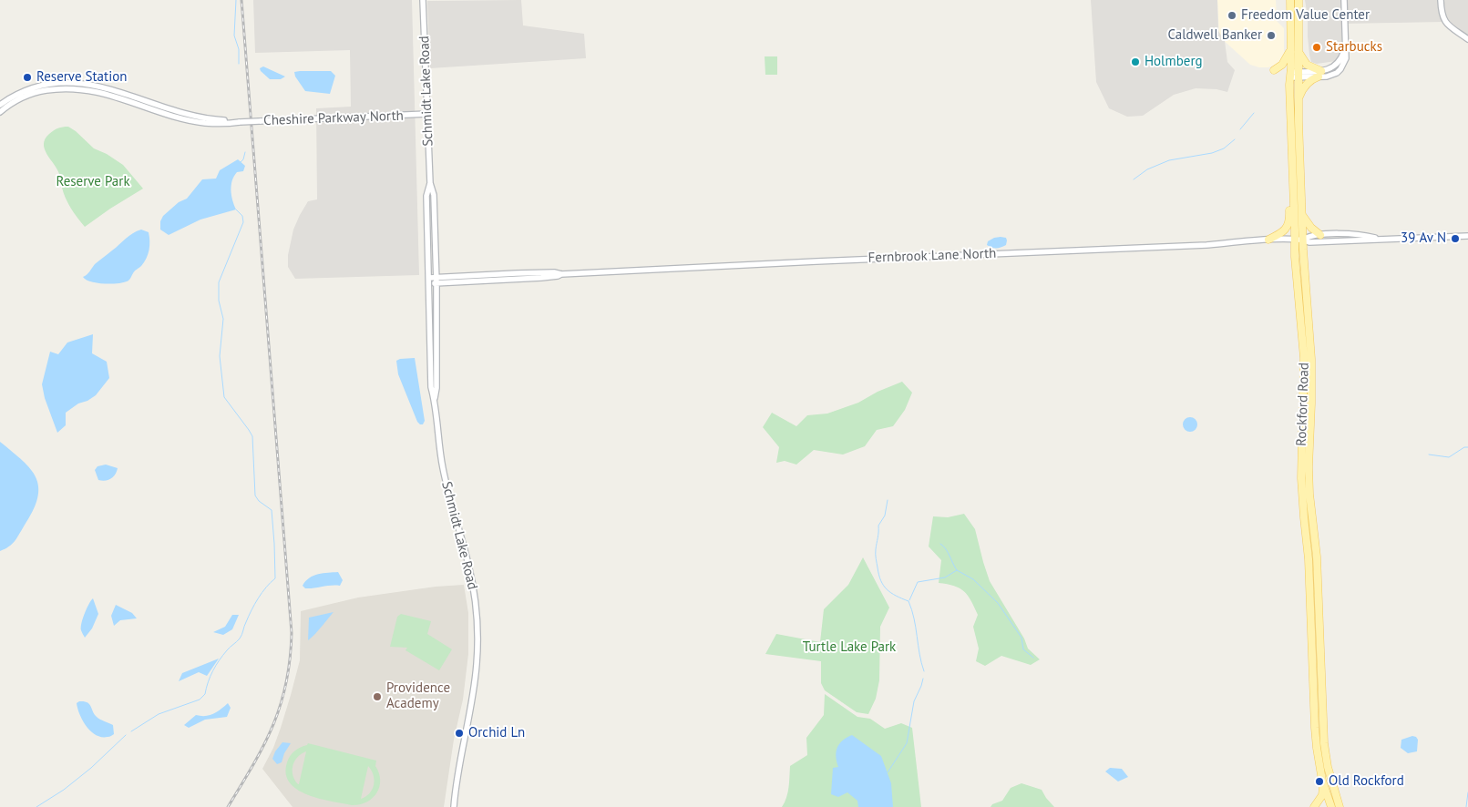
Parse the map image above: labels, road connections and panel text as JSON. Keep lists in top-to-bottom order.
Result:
{
  "streets": {
    "main road": ["Rockford Road"],
    "street": ["Schmidt Lake Road", "Cheshire Parkway North", "Fernbrook Lane North"]
  },
  "crossings": [
    ["Schmidt Lake Road", "Cheshire Parkway North"],
    ["Schmidt Lake Road", "Fernbrook Lane North"],
    ["Fernbrook Lane North", "Rockford Road"]
  ],
  "parks": ["Reserve Park", "Turtle Lake Park"],
  "places": [
    "Freedom Value Center",
    "Caldwell Banker",
    "Starbucks",
    "Holmberg",
    "Reserve Station",
    "39 Av N",
    "Providence Academy",
    "Orchid Ln",
    "Old Rockford"
  ]
}
